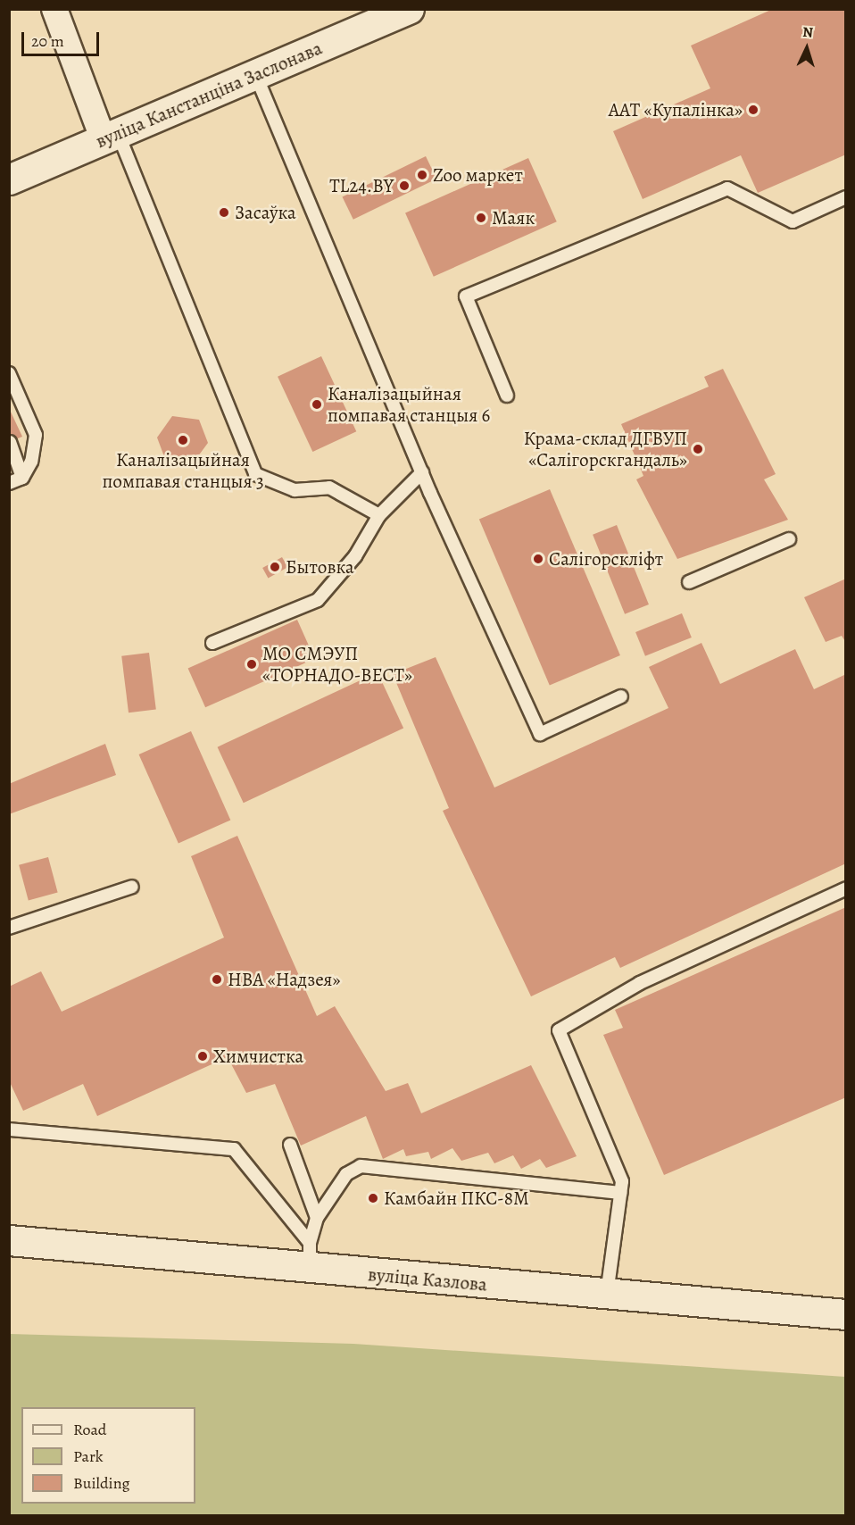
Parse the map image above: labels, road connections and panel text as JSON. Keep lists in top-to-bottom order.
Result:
{
  "streets": {
    "main road": ["вуліца Канстанціна Заслонава", "вуліца Казлова"]
  },
  "places": [
    "ААТ «Купалінка»",
    "Zoo маркет",
    "TL24.BY",
    "Засаўка",
    "Маяк",
    "Каналізацыйная помпавая станцыя 6",
    "Каналізацыйная помпавая станцыя 3",
    "Крама-склад ДГВУП «Салігорскгандаль»",
    "Салігорскліфт",
    "Бытовка",
    "МО СМЭУП «ТОРНАДО-ВЕСТ»",
    "НВА «Надзея»",
    "Химчистка",
    "Камбайн ПКС-8М"
  ],
  "legend": ["Road", "Park", "Building"],
  "scale_bar": "20 m",
  "north": "top"
}
